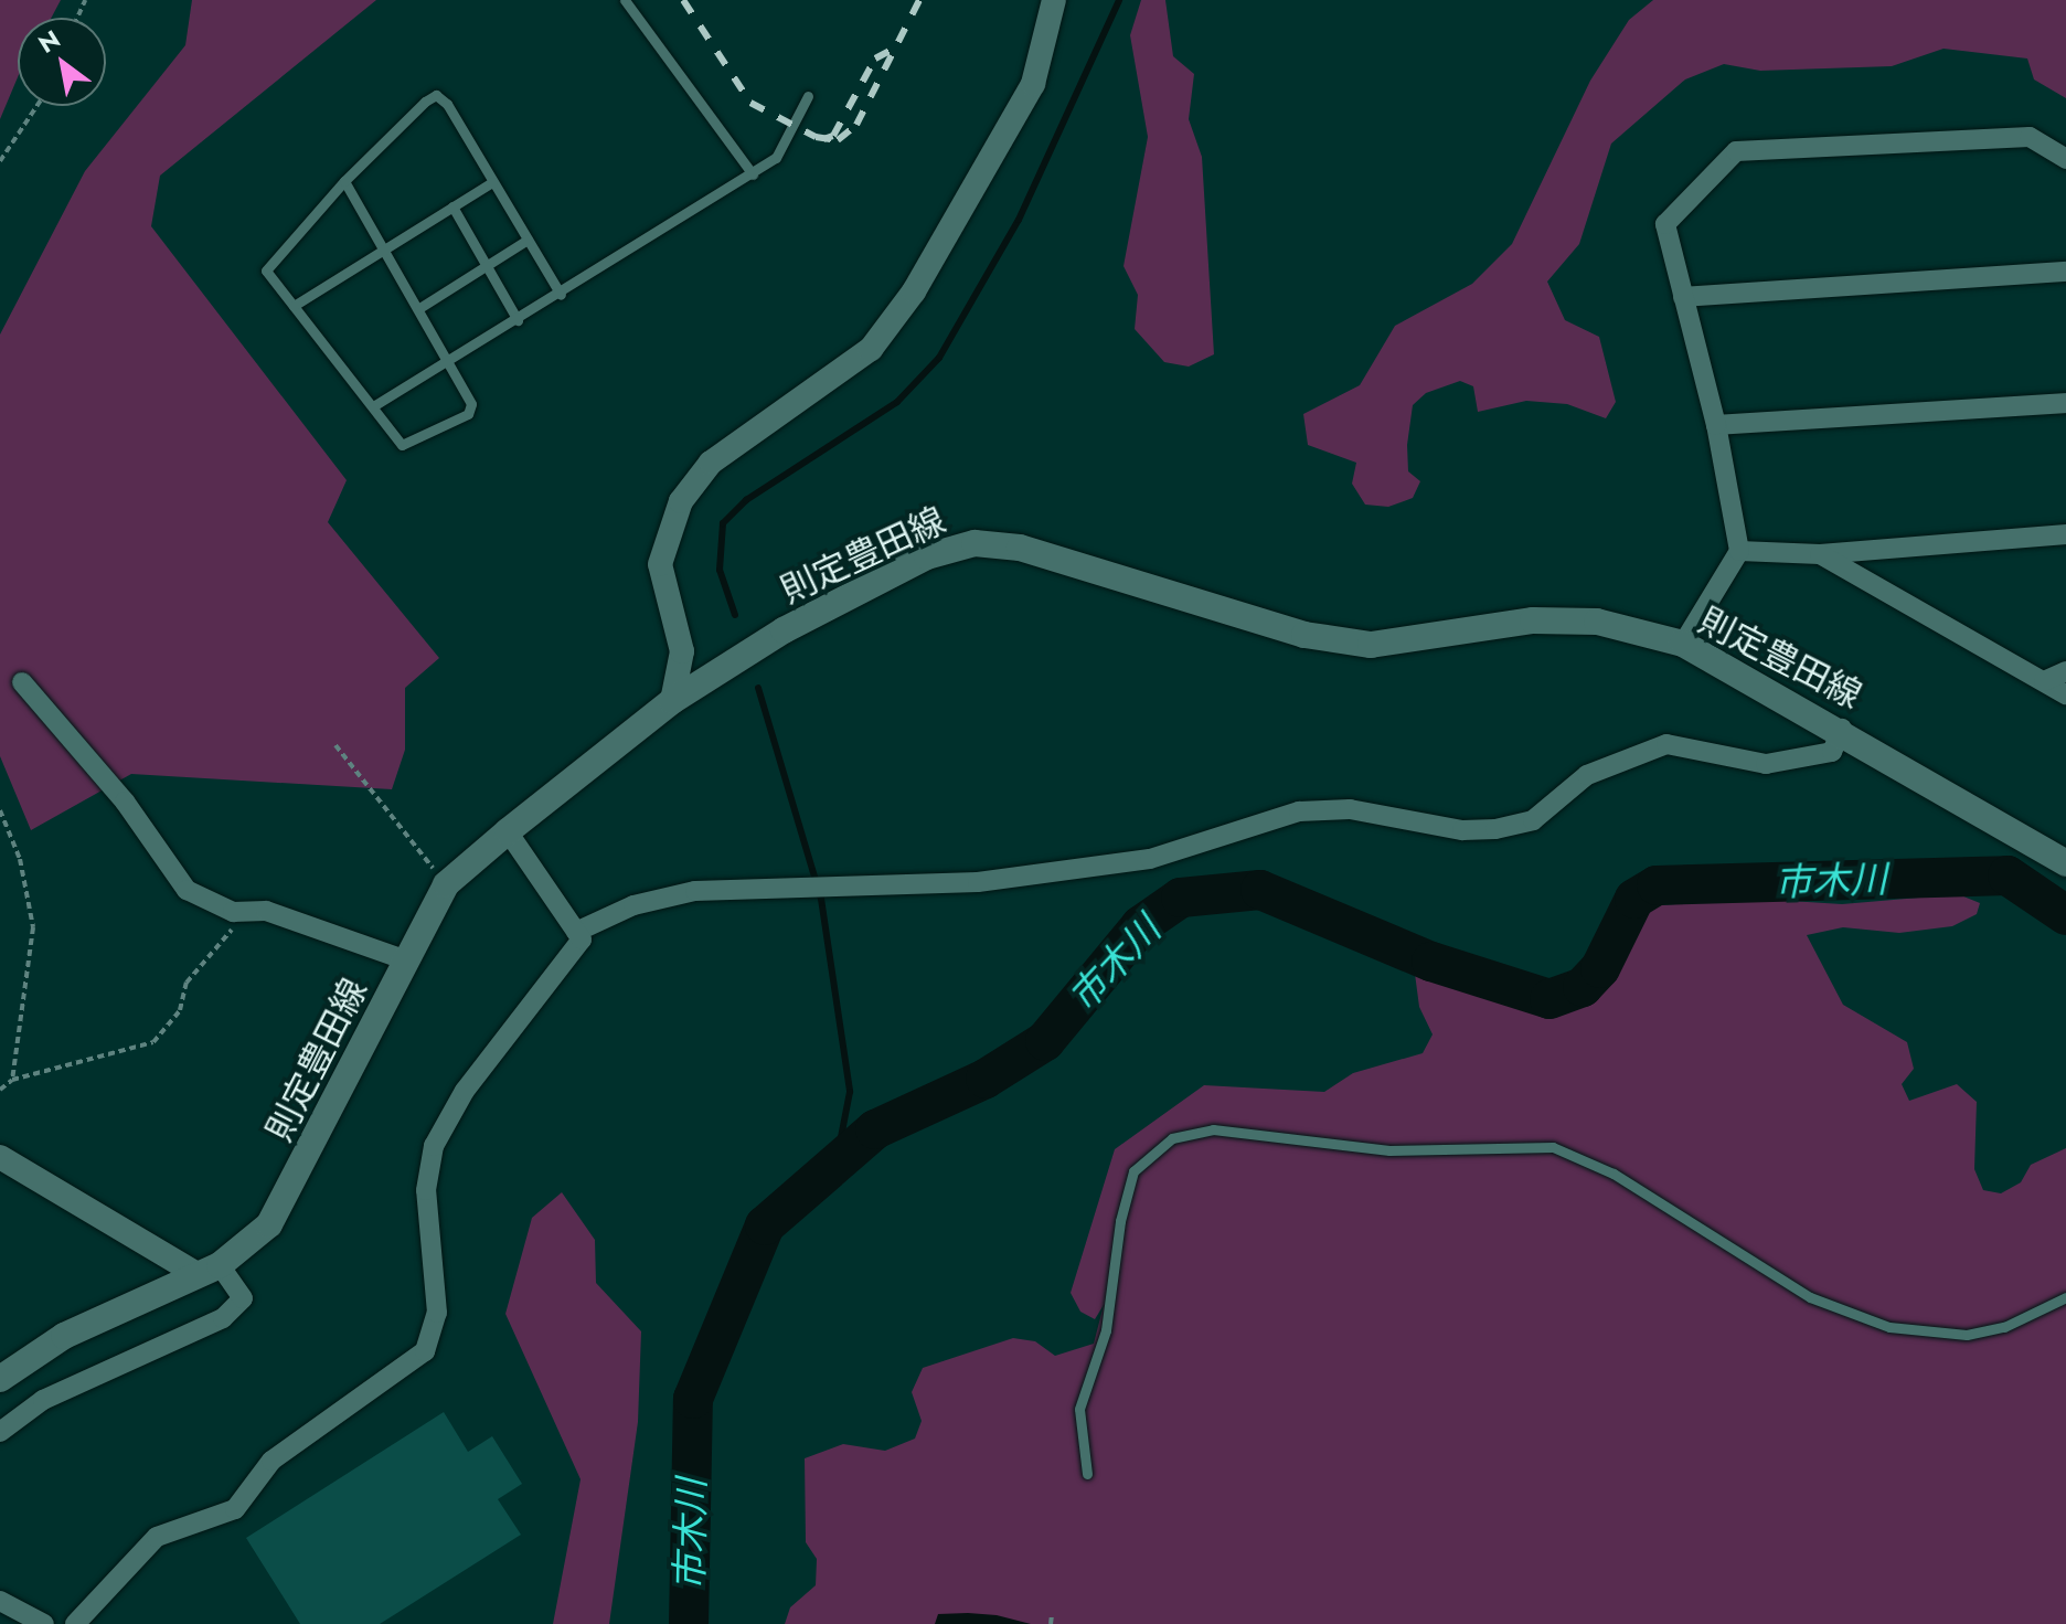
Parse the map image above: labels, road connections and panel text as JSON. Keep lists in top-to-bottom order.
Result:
{
  "streets": {
    "main road": ["則定豊田線"]
  },
  "water": ["市木川"],
  "north": "top left"
}
